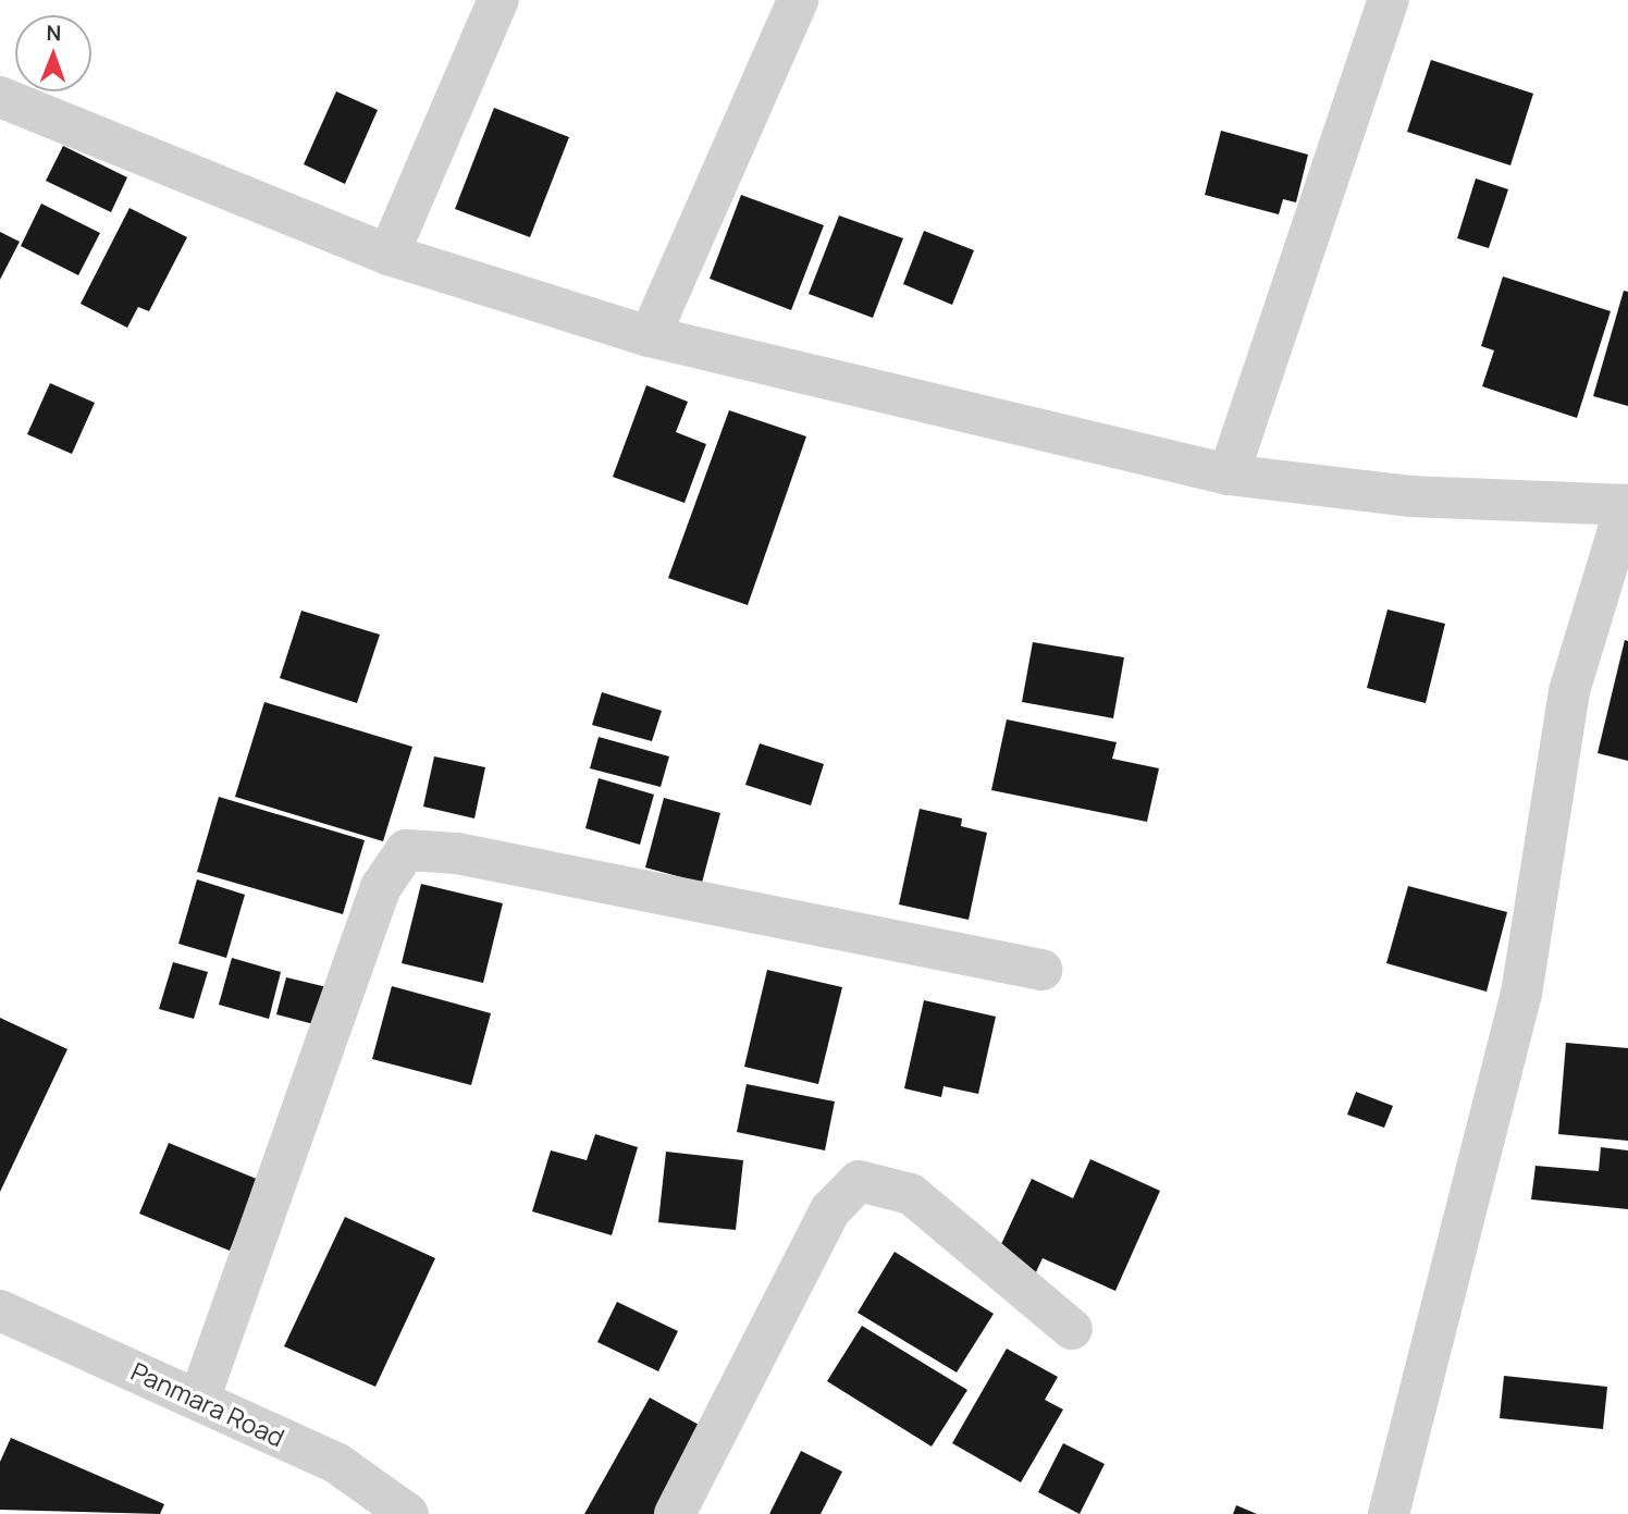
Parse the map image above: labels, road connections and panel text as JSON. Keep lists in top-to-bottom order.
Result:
{
  "streets": {
    "street": ["Panmara Road"]
  },
  "north": "top"
}
